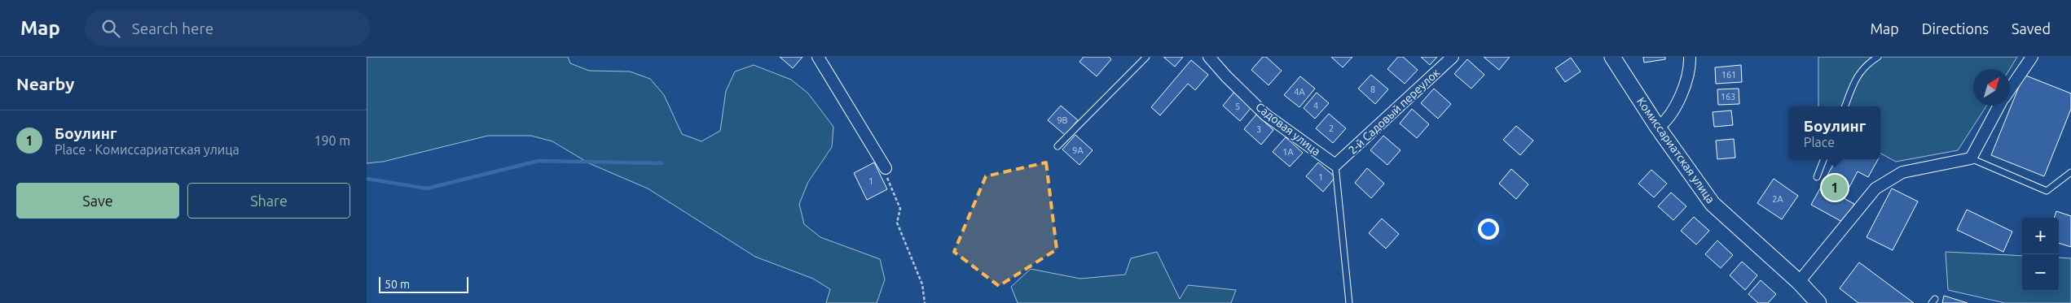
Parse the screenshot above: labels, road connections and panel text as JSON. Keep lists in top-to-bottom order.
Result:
{
  "streets": {
    "main road": ["Комиссариатская улица"],
    "street": ["2-й Садовый переулок", "Садовая улица"]
  },
  "crossings": [
    ["2-й Садовый переулок", "Садовая улица"]
  ],
  "house_numbers": [
    "161",
    "8",
    "4А",
    "163",
    "4",
    "5",
    "9В",
    "2",
    "3",
    "9А",
    "1А",
    "1",
    "1",
    "2А"
  ],
  "scale_bar": "50 m",
  "north": "top right",
  "page": {
    "header": "Map",
    "search": "Search here",
    "nav": ["Map", "Directions", "Saved"],
    "heading": "Nearby",
    "popup": ["Боулинг", "Place"],
    "list": [
      {
        "mark": "1",
        "name": "Боулинг",
        "note": "Place · Комиссариатская улица",
        "value": "190 m"
      }
    ],
    "buttons": ["Save", "Share"],
    "pins": "1",
    "map_buttons": ["+", "−"],
    "scale": "50 m"
  }
}
